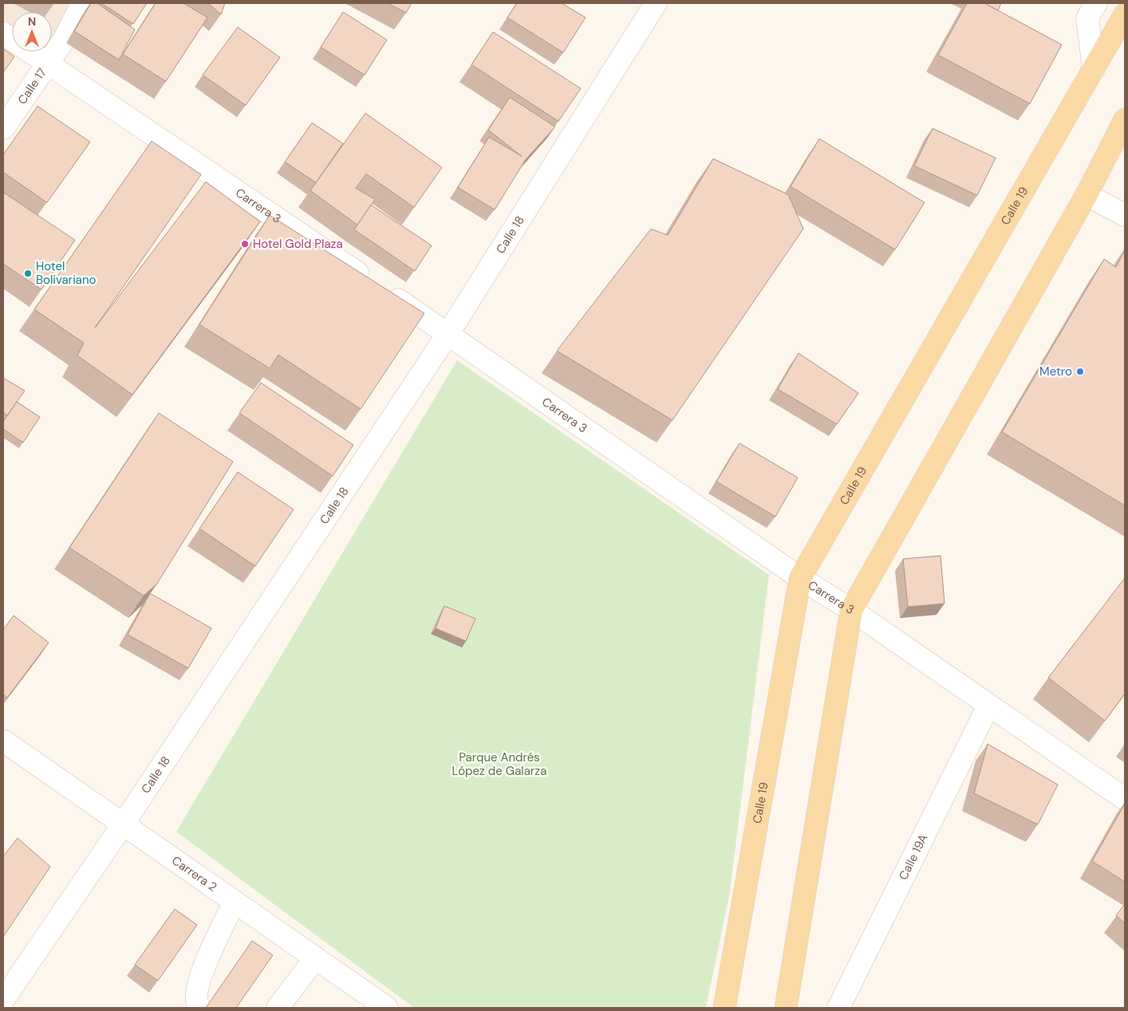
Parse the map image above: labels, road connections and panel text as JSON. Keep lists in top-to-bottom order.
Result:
{
  "streets": {
    "main road": ["Calle 19"],
    "street": [
      "Calle 17",
      "Carrera 3",
      "Calle 18",
      "Calle 19A",
      "Carrera 2"
    ]
  },
  "crossings": [
    ["Calle 17", "Carrera 3"],
    ["Carrera 3", "Calle 19"],
    ["Carrera 3", "Calle 18"],
    ["Carrera 3", "Calle 19A"],
    ["Calle 18", "Carrera 2"]
  ],
  "parks": ["Parque Andrés López de Galarza"],
  "places": ["Hotel Gold Plaza", "Hotel Bolivariano", "Metro"],
  "north": "top"
}
